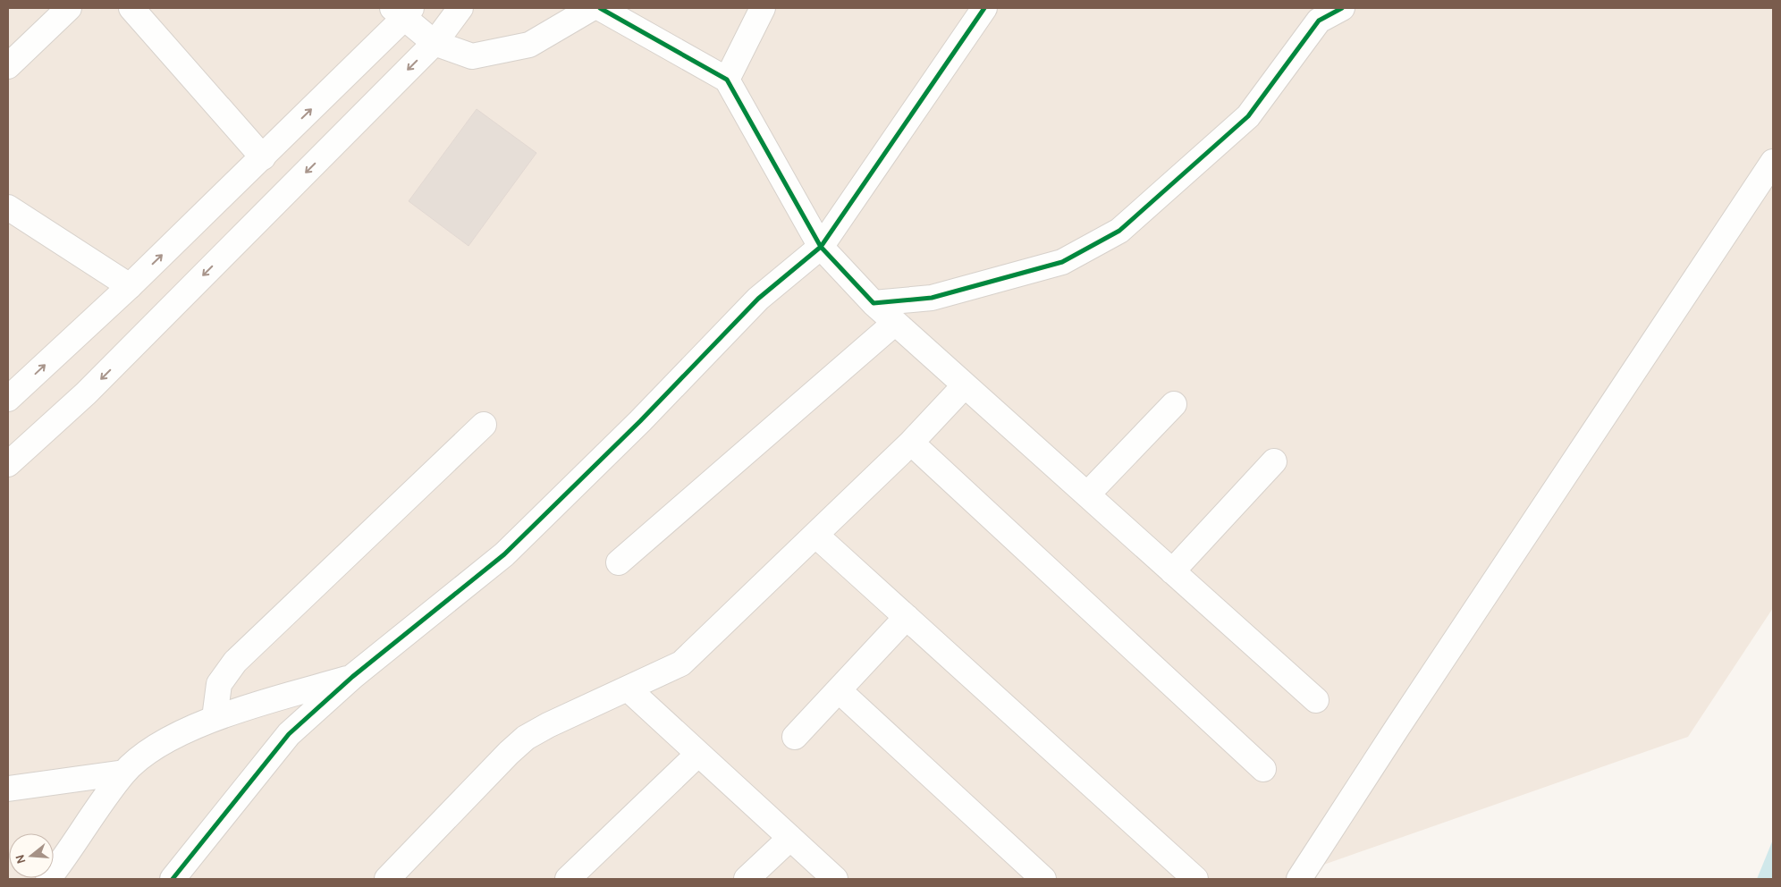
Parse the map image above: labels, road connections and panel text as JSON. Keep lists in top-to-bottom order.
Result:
{
  "north": "left"
}
